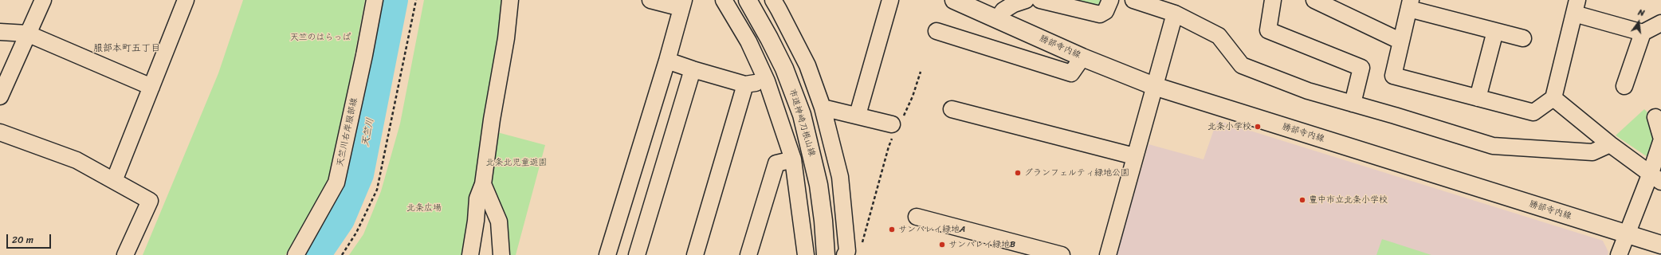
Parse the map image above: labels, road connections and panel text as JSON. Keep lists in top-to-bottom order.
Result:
{
  "streets": {
    "street": ["勝部寺内線", "市道神崎刀根山線", "天竺川右岸服部線"]
  },
  "districts": ["服部本町五丁目"],
  "water": ["天竺川"],
  "parks": ["天竺のはらっぱ", "北条北児童遊園", "北条広場"],
  "places": [
    "北条小学校",
    "グランフェルティ緑地公園",
    "豊中市立北条小学校",
    "サンバレイ緑地A",
    "サンバレイ緑地B"
  ],
  "scale_bar": "20 m",
  "north": "top"
}
